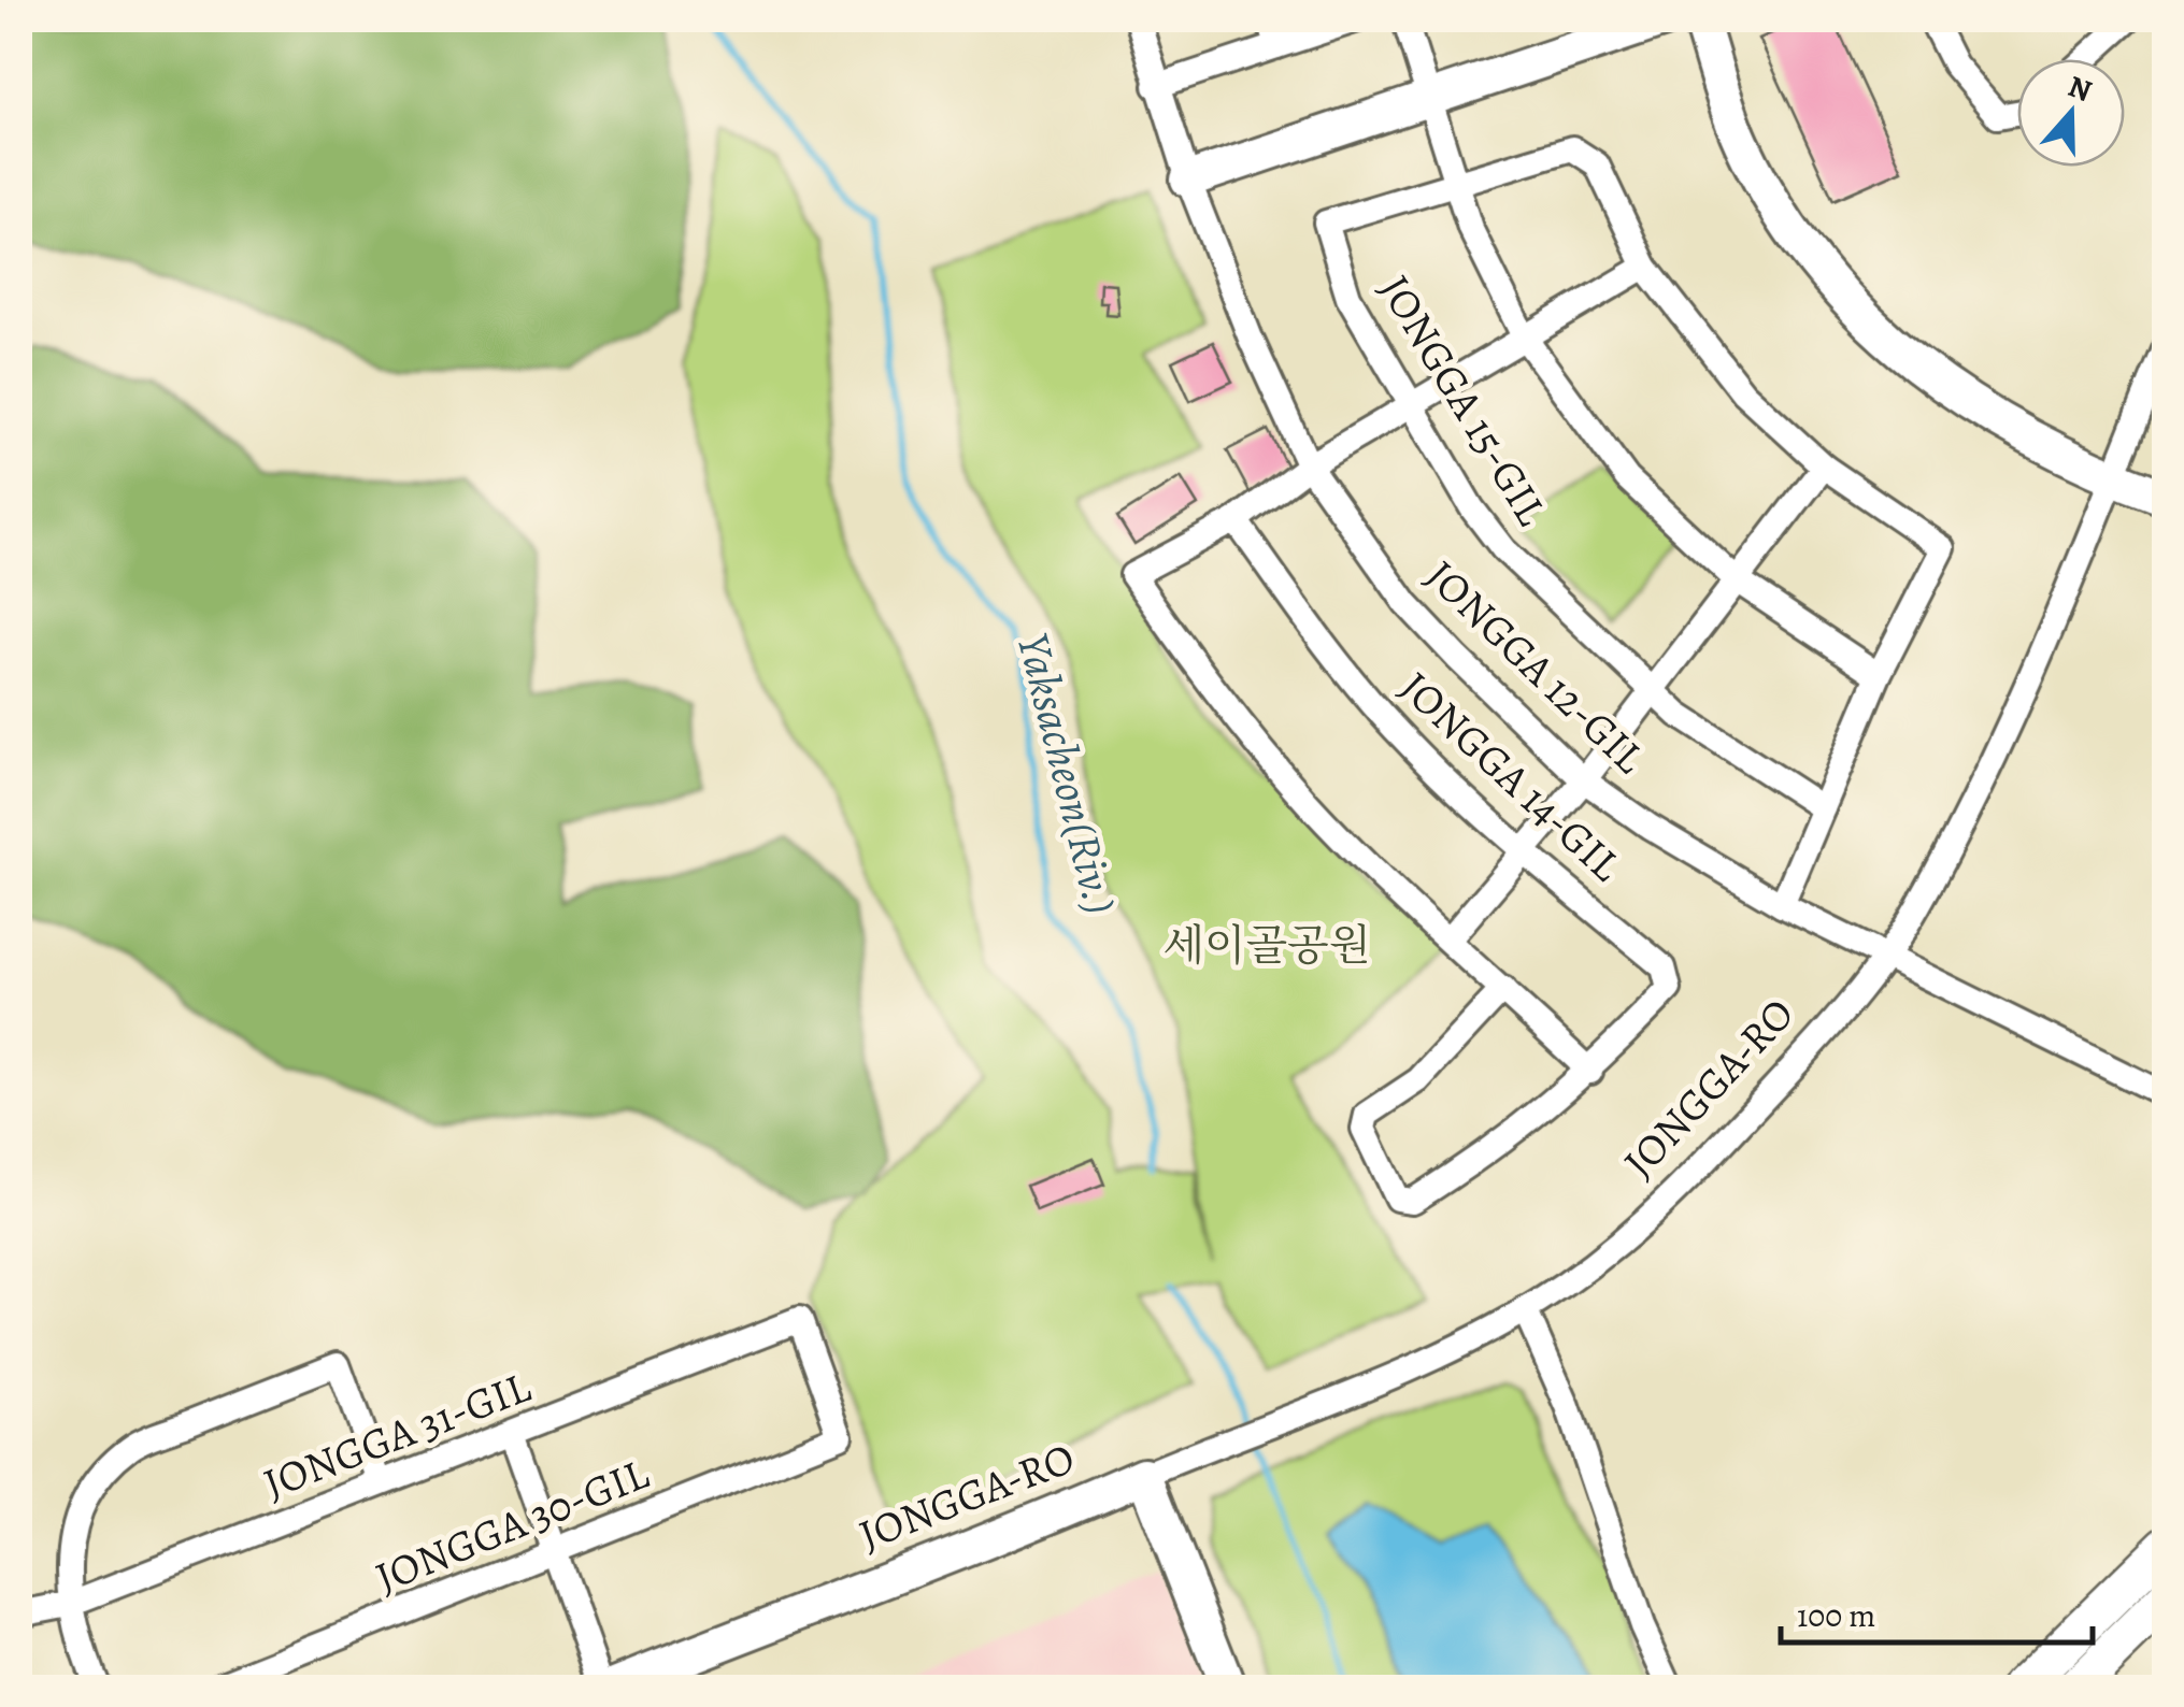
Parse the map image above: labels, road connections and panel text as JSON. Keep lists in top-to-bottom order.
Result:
{
  "streets": {
    "main road": ["JONGGA-RO"],
    "street": [
      "JONGGA 15-GIL",
      "JONGGA 12-GIL",
      "JONGGA 14-GIL",
      "JONGGA 31-GIL",
      "JONGGA 30-GIL"
    ]
  },
  "crossings": [
    ["JONGGA 12-GIL", "JONGGA-RO"],
    ["JONGGA 31-GIL", "JONGGA 30-GIL"]
  ],
  "water": ["Yaksacheon(Riv.)"],
  "parks": ["세이골공원"],
  "scale_bar": "100 m",
  "north": "top"
}
